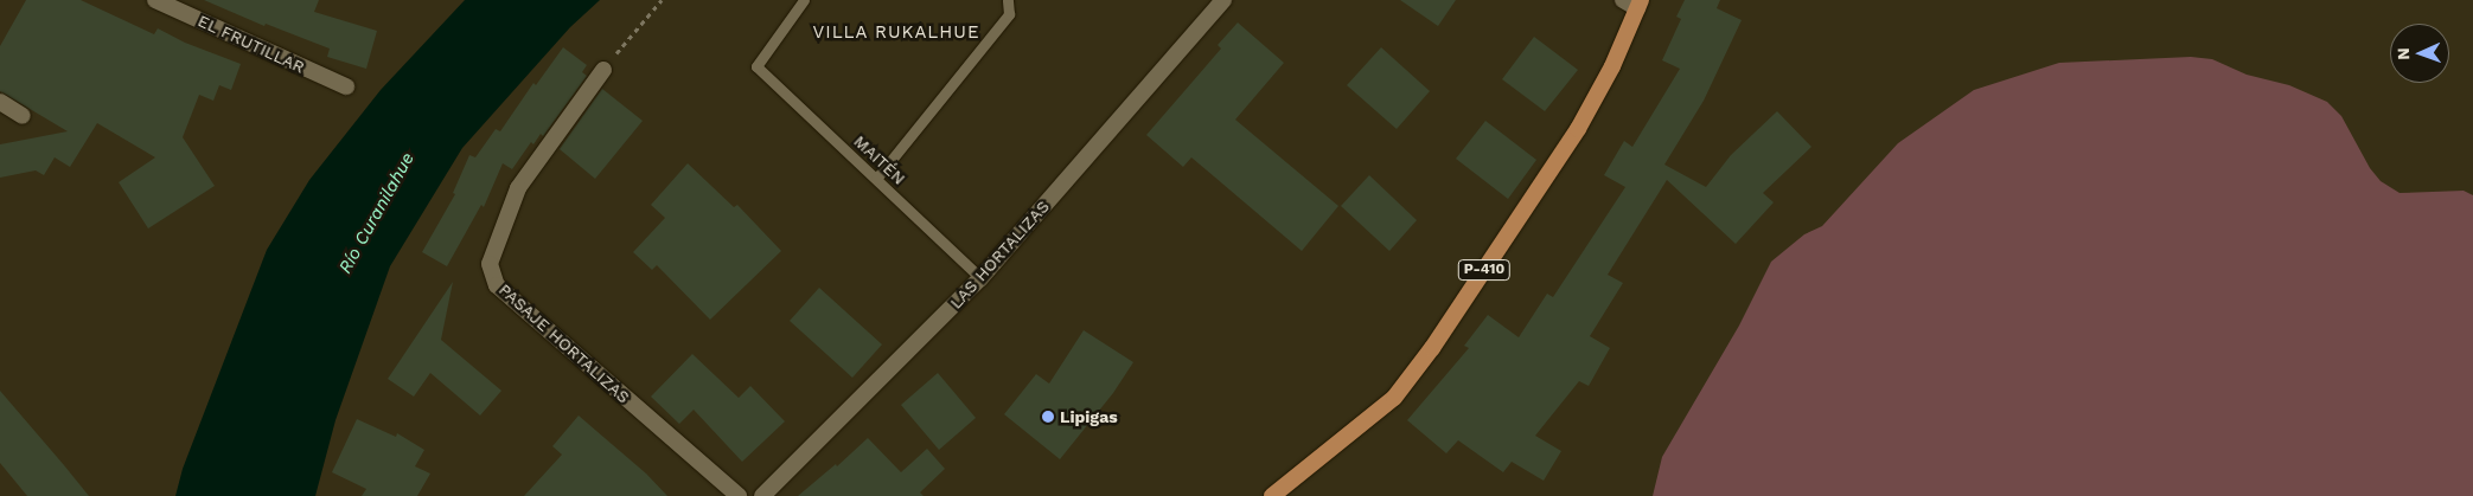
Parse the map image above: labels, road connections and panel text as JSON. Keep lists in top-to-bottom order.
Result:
{
  "streets": {
    "main road": ["P-410"],
    "street": ["EL FRUTILLAR", "LAS HORTALIZAS", "PASAJE HORTALIZAS"],
    "lane": ["MAITÉN"]
  },
  "crossings": [
    ["MAITÉN", "LAS HORTALIZAS"]
  ],
  "districts": ["VILLA RUKALHUE"],
  "water": ["Río Curanilahue"],
  "places": ["Lipigas"],
  "north": "left"
}
